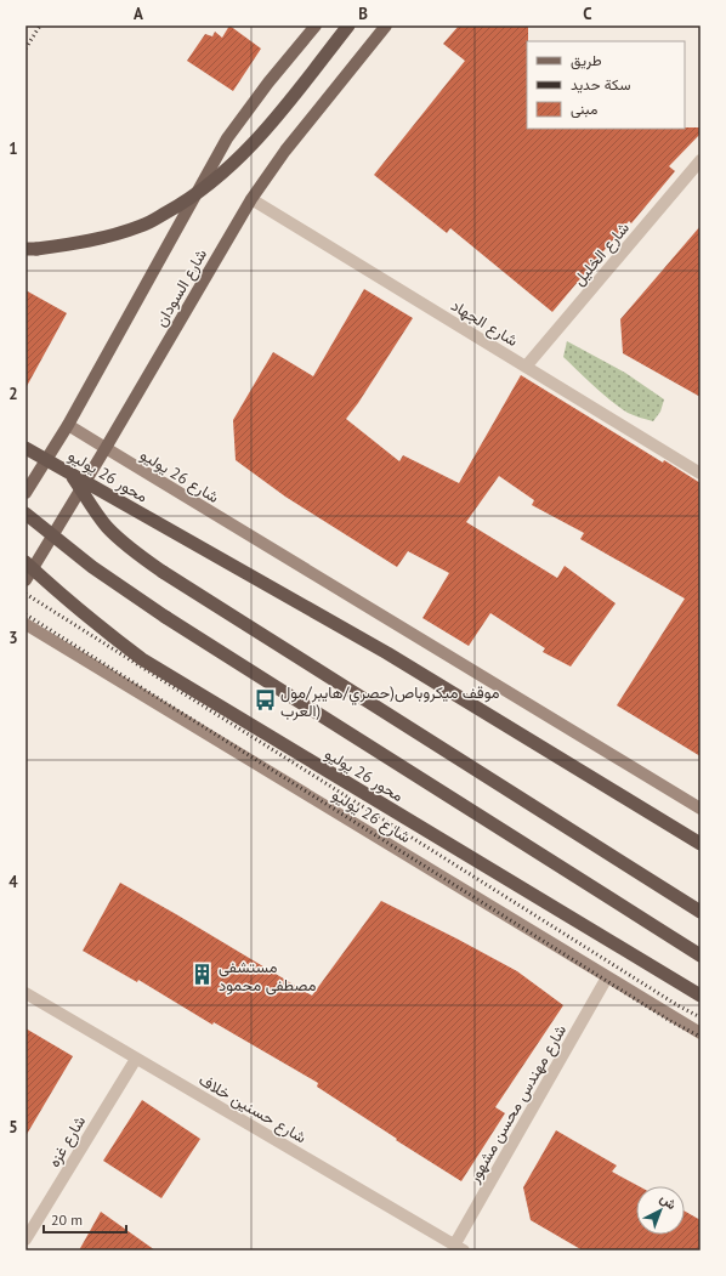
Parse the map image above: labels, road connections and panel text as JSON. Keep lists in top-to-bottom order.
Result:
{
  "streets": {
    "highway": ["محور 26 يوليو"],
    "main road": ["شارع السودان", "شارع 26 يوليو"],
    "street": [
      "شارع الخليل",
      "شارع الجهاد",
      "شارع مهندس محسن مشهور",
      "شارع حسنين خلاف",
      "شارع غزه"
    ]
  },
  "crossings": [
    ["شارع الخليل", "شارع الجهاد"],
    ["شارع السودان", "شارع الجهاد"],
    ["شارع السودان", "شارع 26 يوليو"],
    ["شارع 26 يوليو", "شارع مهندس محسن مشهور"],
    ["شارع مهندس محسن مشهور", "شارع حسنين خلاف"],
    ["شارع حسنين خلاف", "شارع غزه"]
  ],
  "places": {
    "bus stop": ["موقف ميكروباص(حصري/هايبر/مول العرب)"],
    "building": ["مستشفى مصطفى محمود"]
  },
  "legend": ["طريق", "سكة حديد", "مبنى"],
  "scale_bar": "20 m",
  "north": "top right",
  "grid": {
    "columns": ["A", "B", "C"],
    "rows": [
      "1",
      "2",
      "3",
      "4",
      "5"
    ]
  }
}
